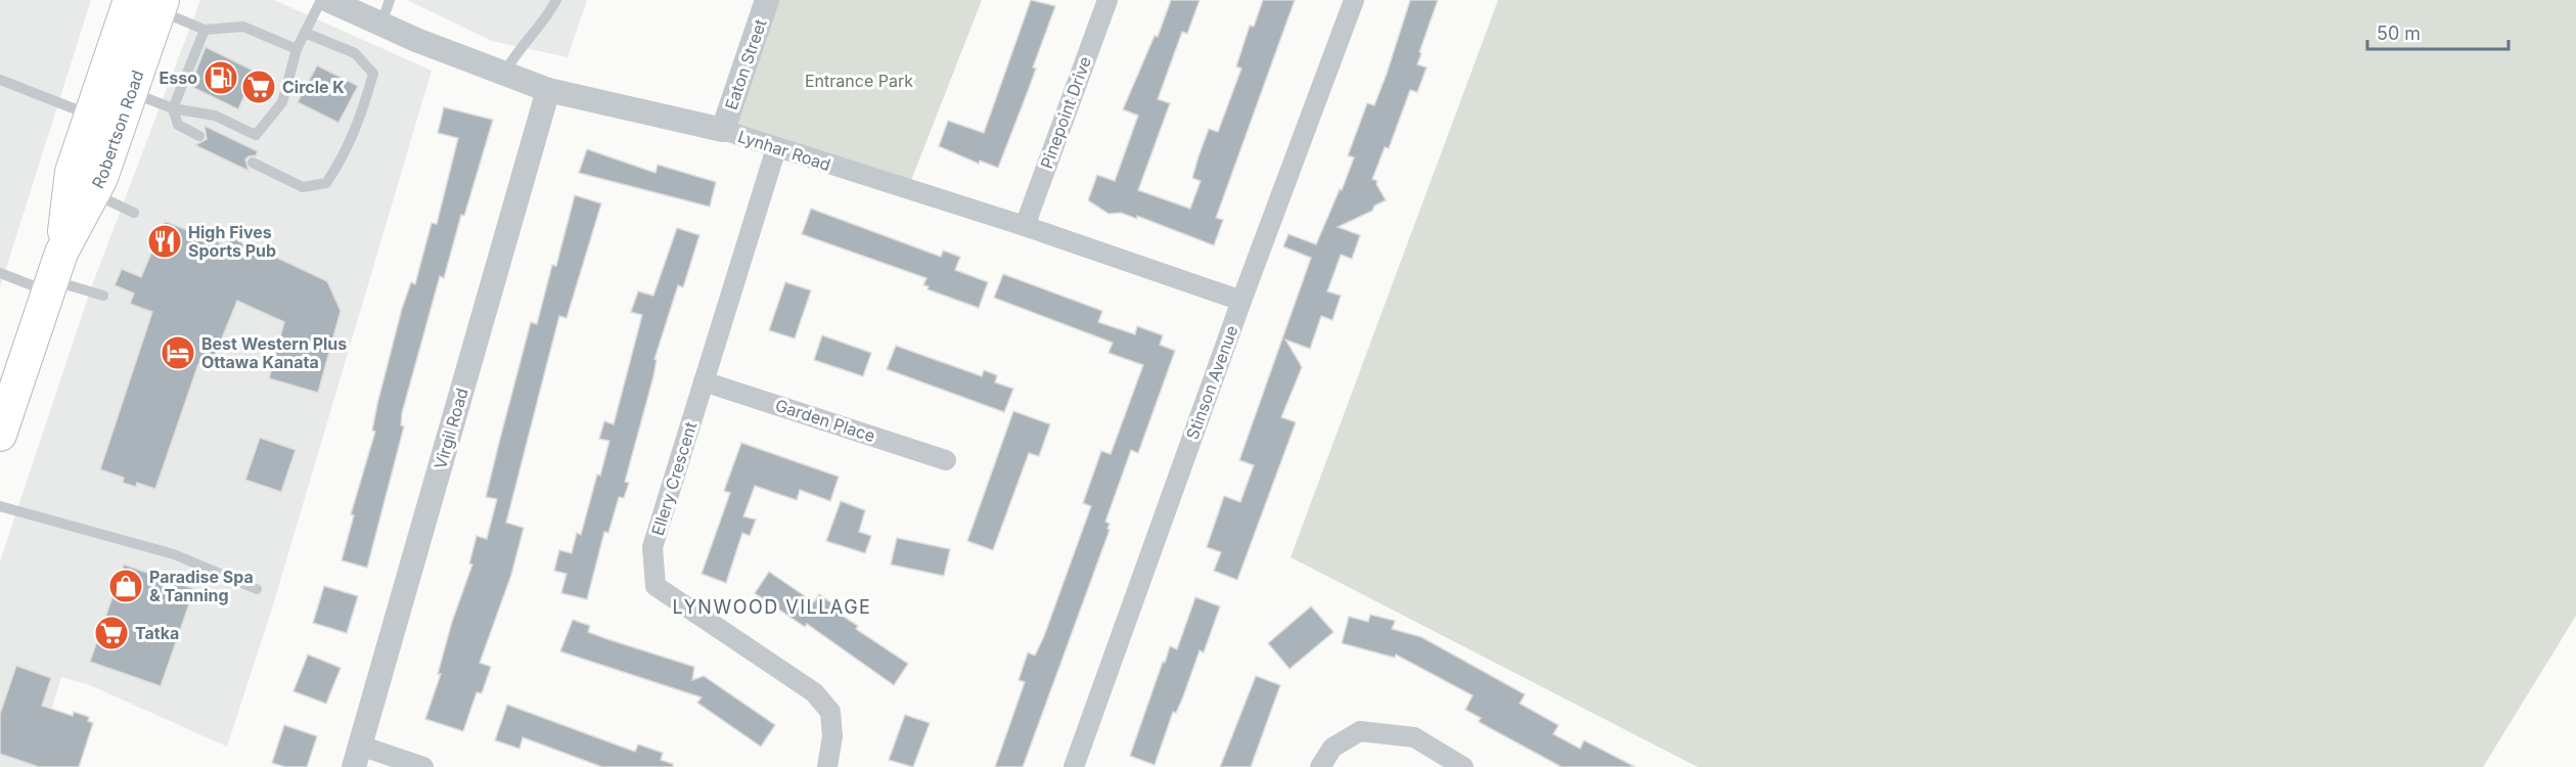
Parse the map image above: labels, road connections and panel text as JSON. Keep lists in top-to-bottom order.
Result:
{
  "streets": {
    "main road": ["Robertson Road"],
    "street": [
      "Eaton Street",
      "Pinepoint Drive",
      "Lynhar Road",
      "Stinson Avenue",
      "Garden Place",
      "Virgil Road",
      "Ellery Crescent"
    ]
  },
  "crossings": [
    ["Eaton Street", "Lynhar Road"],
    ["Pinepoint Drive", "Lynhar Road"],
    ["Lynhar Road", "Stinson Avenue"],
    ["Lynhar Road", "Virgil Road"],
    ["Lynhar Road", "Ellery Crescent"],
    ["Garden Place", "Ellery Crescent"]
  ],
  "districts": ["LYNWOOD VILLAGE"],
  "parks": ["Entrance Park"],
  "places": {
    "fuel station": ["Esso"],
    "supermarket": ["Circle K", "Tatka"],
    "restaurant": ["High Fives Sports Pub"],
    "hotel": ["Best Western Plus Ottawa Kanata"],
    "shop": ["Paradise Spa & Tanning"]
  },
  "scale_bar": "50 m"
}
